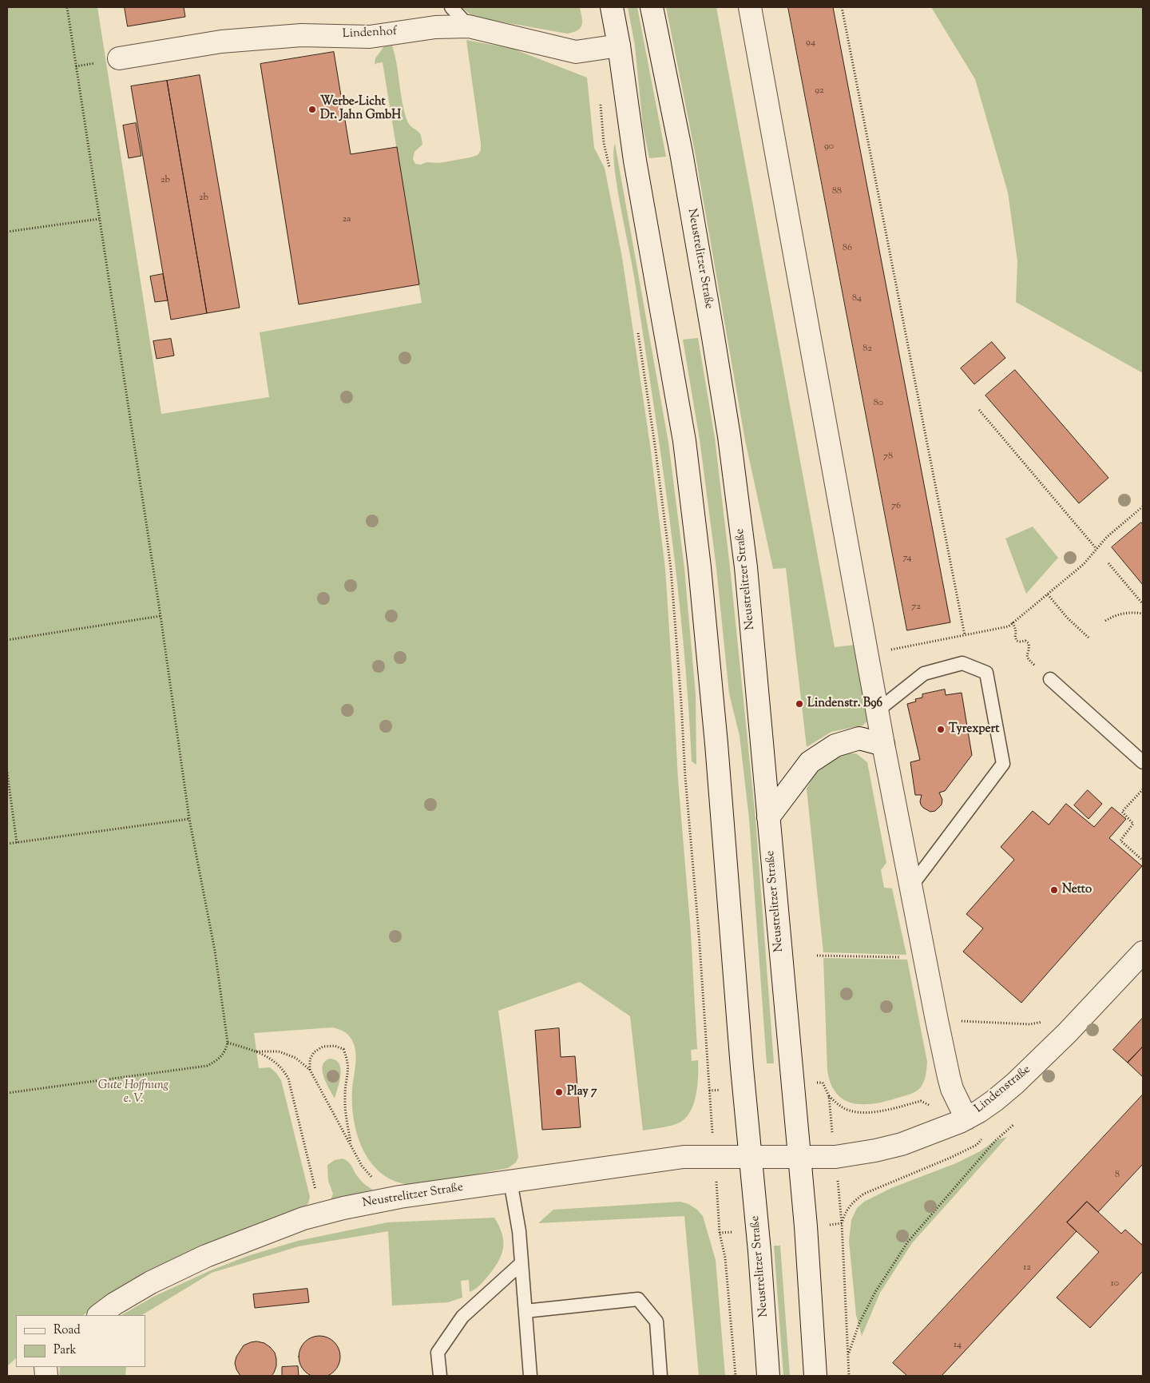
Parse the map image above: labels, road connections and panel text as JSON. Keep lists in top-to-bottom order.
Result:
{
  "streets": {
    "main road": ["Lindenhof", "Neustrelitzer Straße", "Lindenstraße"]
  },
  "crossings": [
    ["Lindenhof", "Neustrelitzer Straße"],
    ["Neustrelitzer Straße", "Lindenstraße"]
  ],
  "parks": ["Gute Hoffnung e. V."],
  "places": [
    "Werbe-Licht Dr. Jahn GmbH",
    "Lindenstr. B96",
    "Tyrexpert",
    "Netto",
    "Play 7"
  ],
  "house_numbers": [
    "94",
    "92",
    "90",
    "2b",
    "88",
    "2b",
    "2a",
    "86",
    "84",
    "82",
    "80",
    "78",
    "76",
    "74",
    "72",
    "8",
    "12",
    "10",
    "14"
  ],
  "legend": ["Road", "Park"]
}
